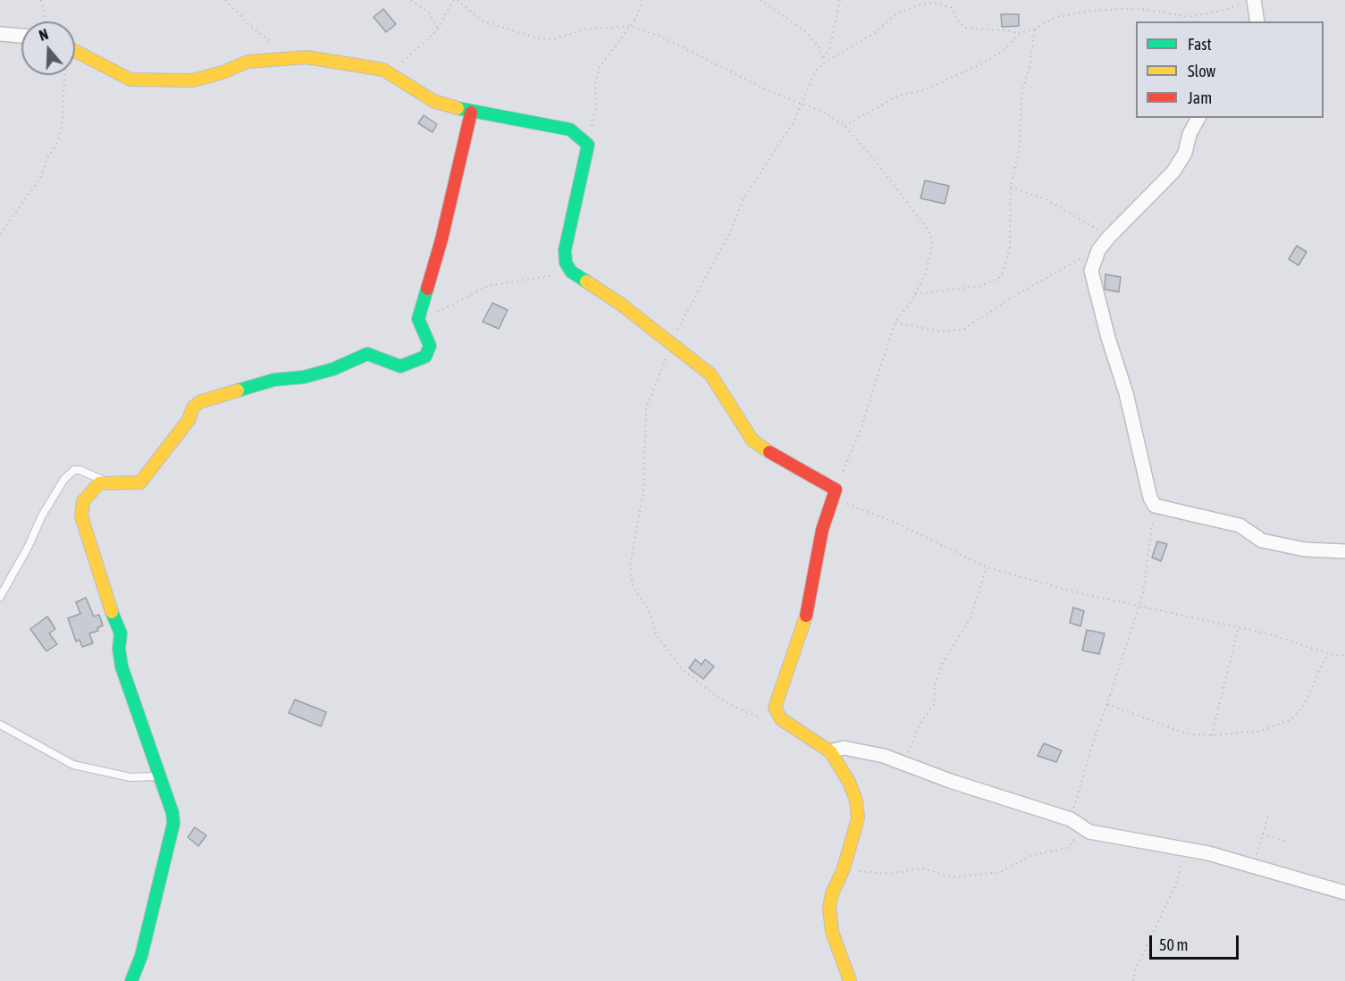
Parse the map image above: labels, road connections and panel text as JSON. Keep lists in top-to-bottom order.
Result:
{
  "legend": ["Fast", "Slow", "Jam"],
  "scale_bar": "50 m",
  "north": "top"
}
